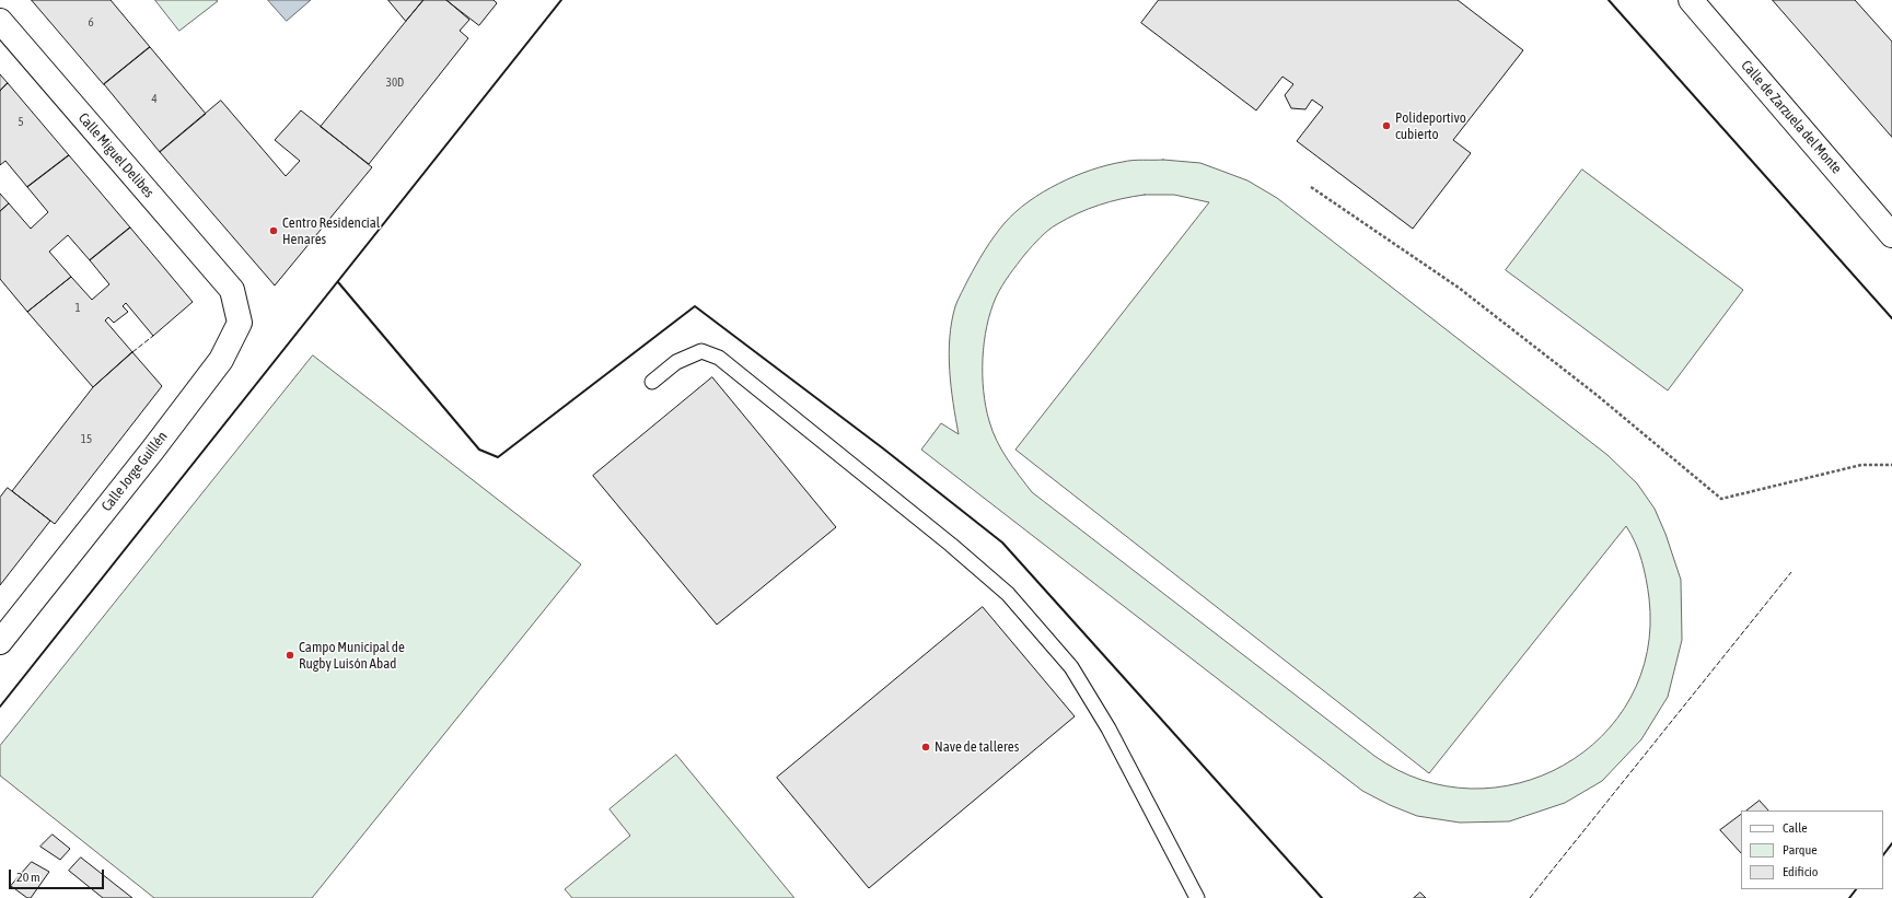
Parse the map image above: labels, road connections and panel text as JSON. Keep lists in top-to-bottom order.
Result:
{
  "streets": {
    "street": ["Calle de Zarzuela del Monte", "Calle Miguel Delibes", "Calle Jorge Guillén"]
  },
  "crossings": [
    ["Calle Miguel Delibes", "Calle Jorge Guillén"]
  ],
  "places": [
    "Polideportivo cubierto",
    "Centro Residencial Henares",
    "Campo Municipal de Rugby Luisón Abad",
    "Nave de talleres"
  ],
  "house_numbers": [
    "6",
    "30D",
    "4",
    "5",
    "1",
    "15"
  ],
  "legend": ["Calle", "Parque", "Edificio"],
  "scale_bar": "20 m"
}
